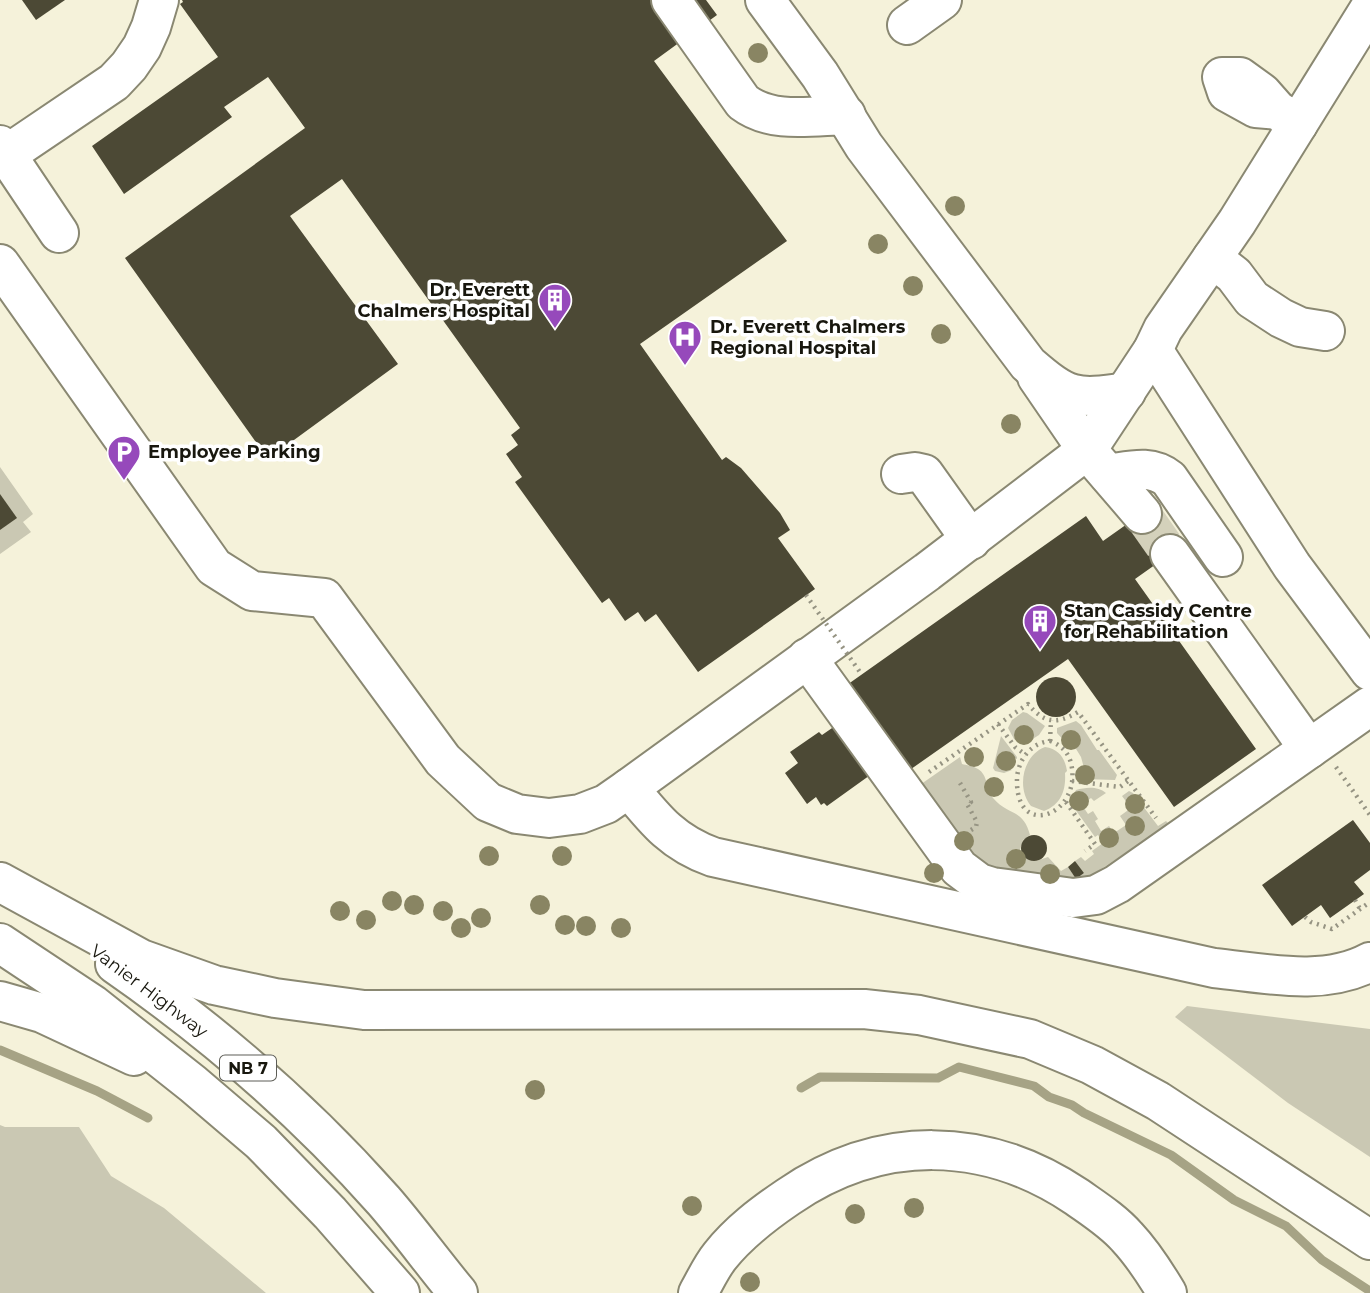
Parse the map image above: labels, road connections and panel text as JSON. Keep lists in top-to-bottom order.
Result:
{
  "streets": {
    "main road": ["Vanier Highway", "NB 7"]
  },
  "places": {
    "building": ["Dr. Everett Chalmers Hospital", "Stan Cassidy Centre for Rehabilitation"],
    "hospital": ["Dr. Everett Chalmers Regional Hospital"],
    "parking": ["Employee Parking"]
  }
}
